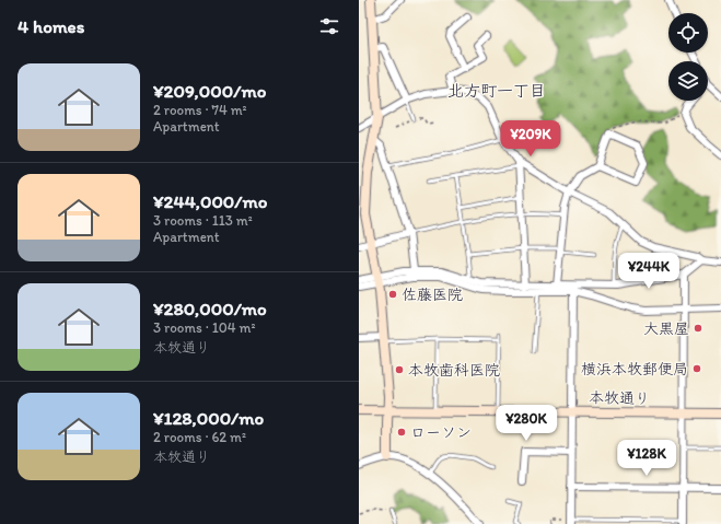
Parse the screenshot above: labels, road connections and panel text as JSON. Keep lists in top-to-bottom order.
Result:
{
  "streets": {
    "street": ["本牧通り"]
  },
  "districts": ["北方町一丁目"],
  "places": [
    "佐藤医院",
    "大黒屋",
    "横浜本牧郵便局",
    "本牧歯科医院",
    "ローソン"
  ],
  "page": {
    "heading": "4 homes",
    "list": [
      {
        "name": "¥209,000/mo",
        "note": "2 rooms · 74 m² · Apartment"
      },
      {
        "name": "¥244,000/mo",
        "note": "3 rooms · 113 m² · Apartment"
      },
      {
        "name": "¥280,000/mo",
        "note": "3 rooms · 104 m² · 本牧通り"
      },
      {
        "name": "¥128,000/mo",
        "note": "2 rooms · 62 m² · 本牧通り"
      }
    ],
    "price": [
      "¥209K",
      "¥244K",
      "¥280K",
      "¥128K"
    ]
  }
}
